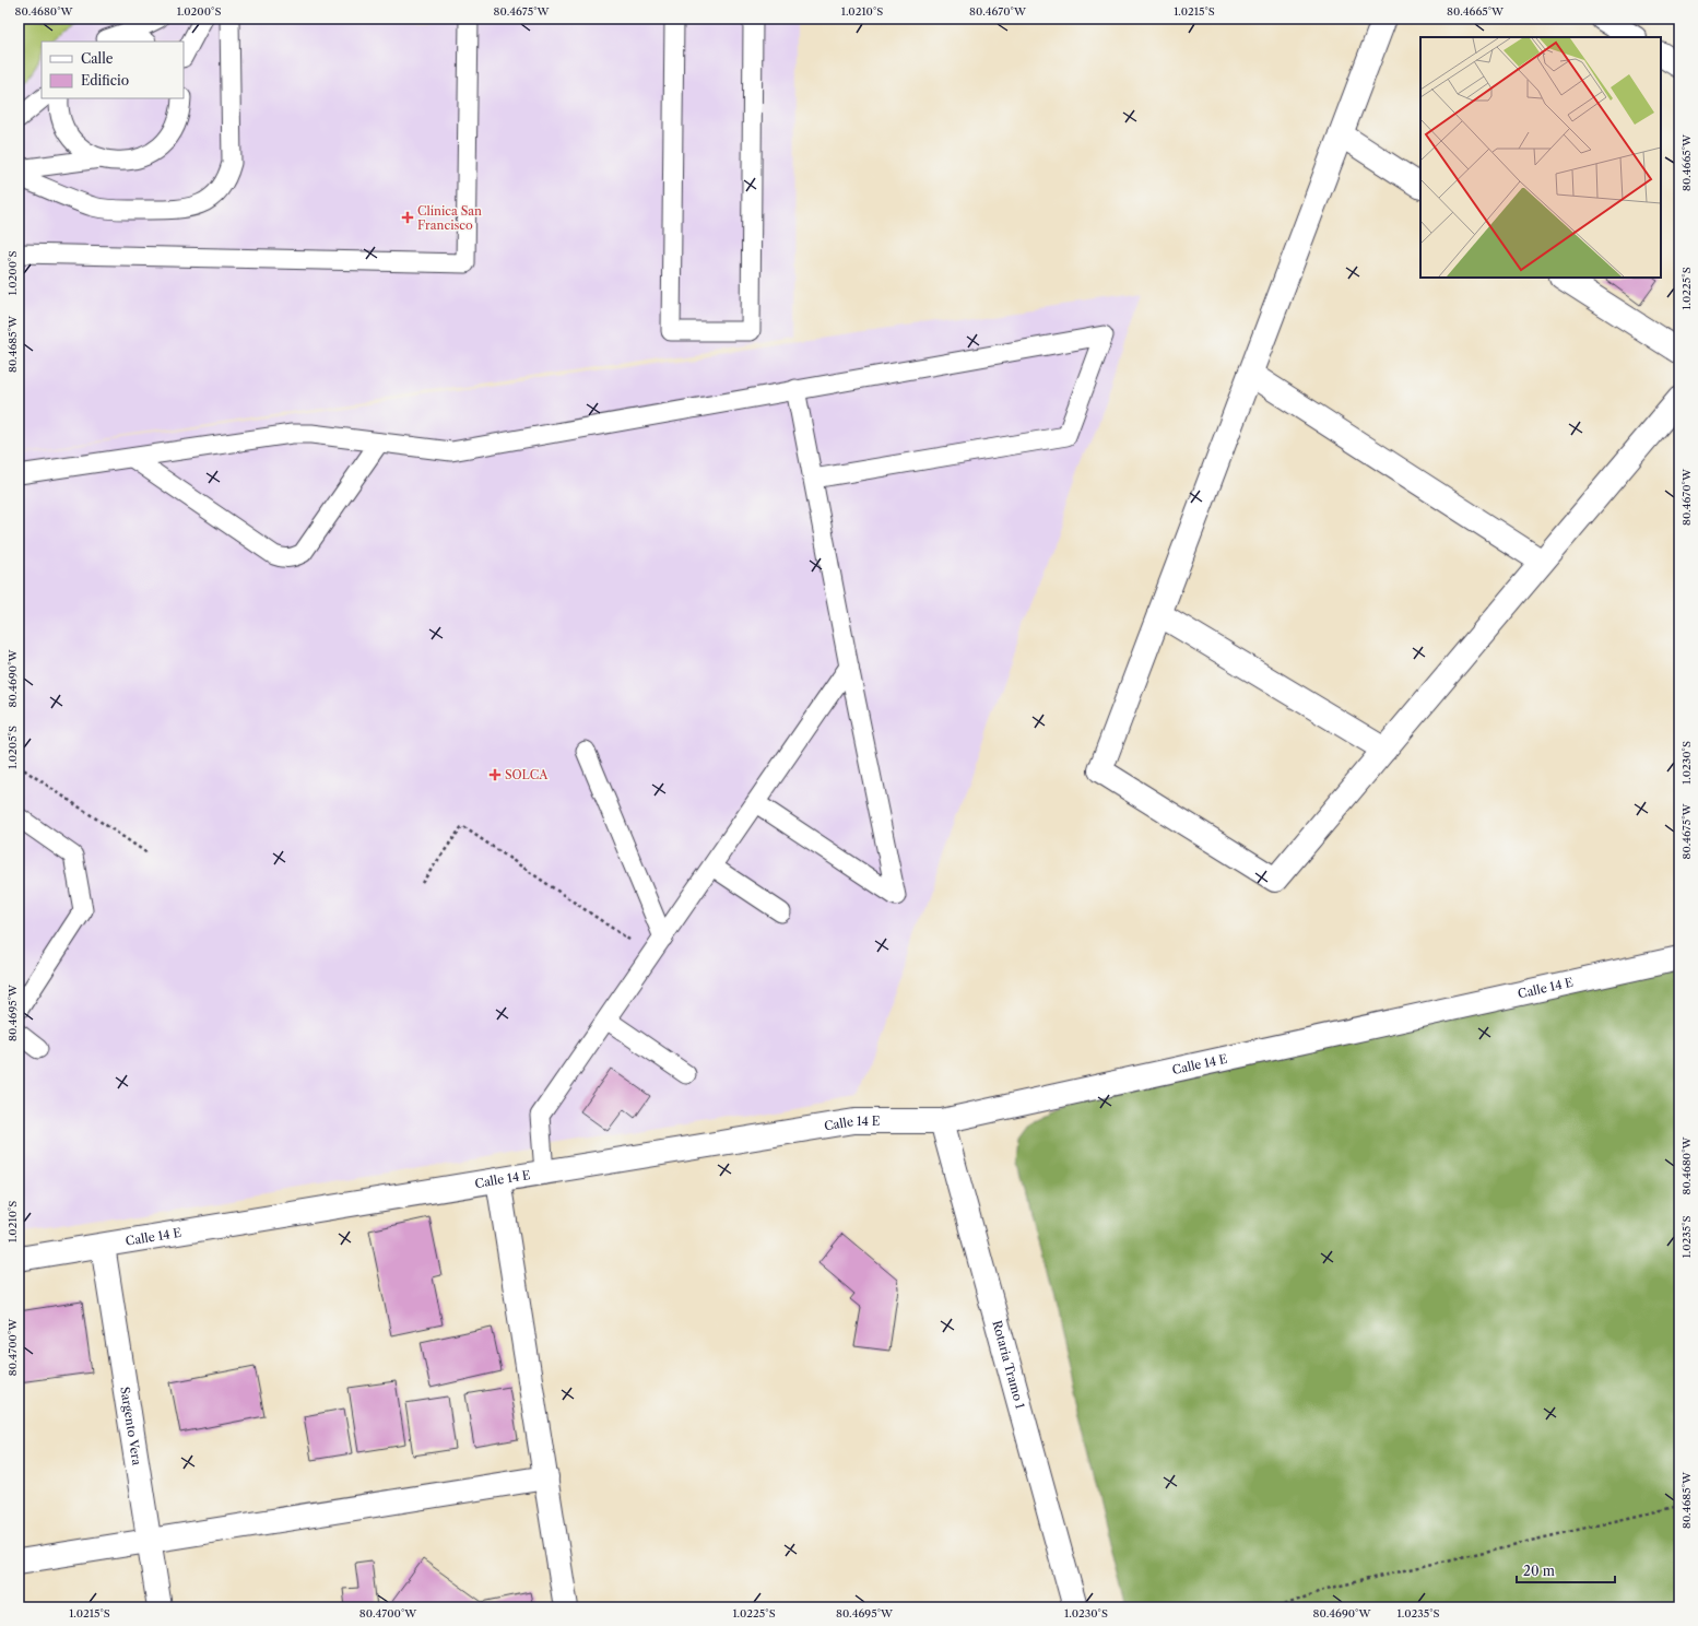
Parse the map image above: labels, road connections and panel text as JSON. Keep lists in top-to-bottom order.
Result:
{
  "streets": {
    "street": ["Calle 14 E", "Rotaria Tramo 1", "Sargento Vera"]
  },
  "crossings": [
    ["Calle 14 E", "Rotaria Tramo 1"],
    ["Calle 14 E", "Sargento Vera"]
  ],
  "places": {
    "health": ["Clínica San Francisco", "SOLCA"]
  },
  "legend": ["Calle", "Edificio"],
  "scale_bar": "20 m",
  "coordinates": [
    "80.4680°W",
    "1.0200°S",
    "80.4675°W",
    "1.0210°S",
    "80.4670°W",
    "1.0215°S",
    "80.4665°W",
    "1.0225°S",
    "80.4685°W",
    "80.4690°W",
    "1.0205°S",
    "1.0230°S",
    "80.4695°W",
    "1.0235°S",
    "80.4700°W"
  ]
}
